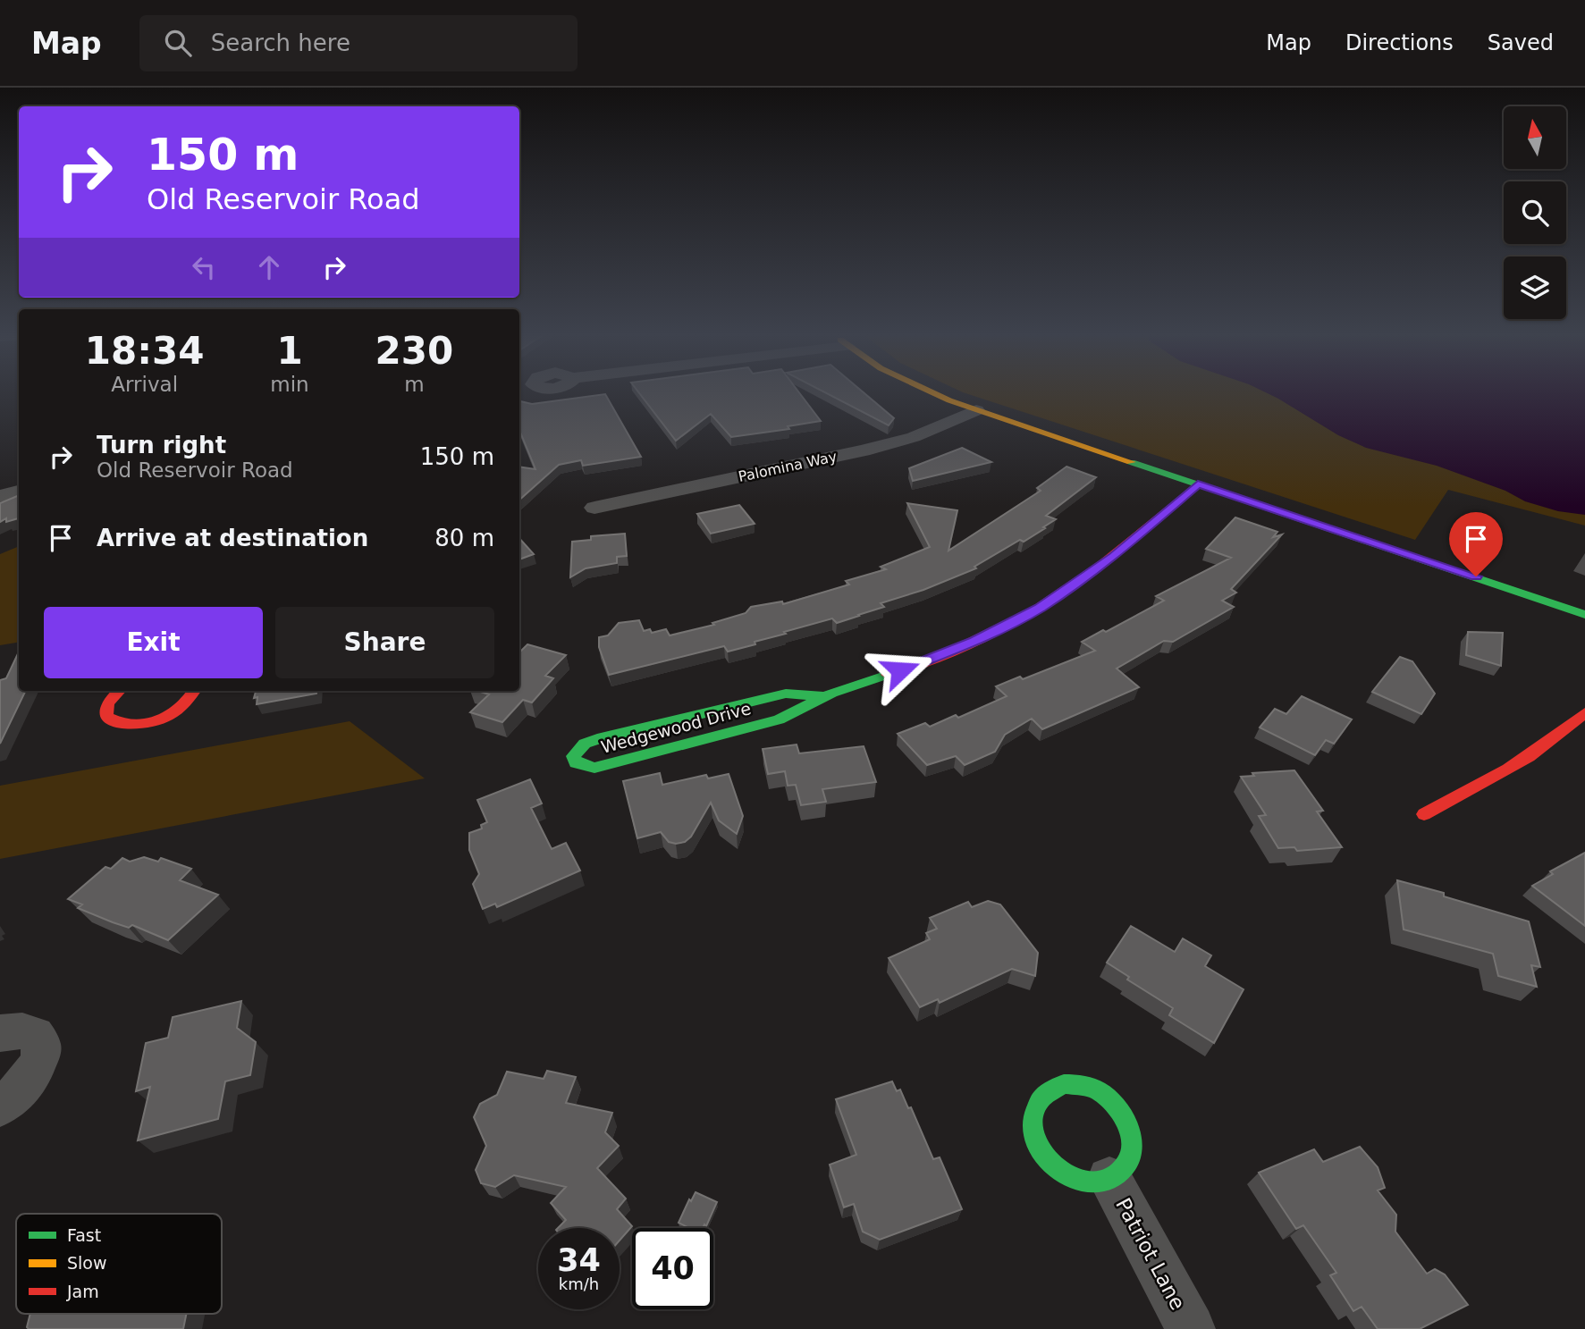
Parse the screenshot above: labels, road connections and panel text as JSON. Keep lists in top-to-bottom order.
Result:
{
  "streets": {
    "street": ["Palomina Way", "Wedgewood Drive", "Patriot Lane"]
  },
  "legend": ["Fast", "Slow", "Jam"],
  "north": "top",
  "page": {
    "header": "Map",
    "search": "Search here",
    "nav": ["Map", "Directions", "Saved"],
    "turn": ["150 m", "Old Reservoir Road"],
    "eta": [
      "18:34",
      "Arrival",
      "1",
      "min",
      "230",
      "m"
    ],
    "list": [
      {
        "name": "Turn right",
        "note": "Old Reservoir Road",
        "value": "150 m"
      },
      {
        "name": "Arrive at destination",
        "value": "80 m"
      }
    ],
    "buttons": ["Exit", "Share"],
    "speed": "34 km/h",
    "limit": "40"
  }
}
